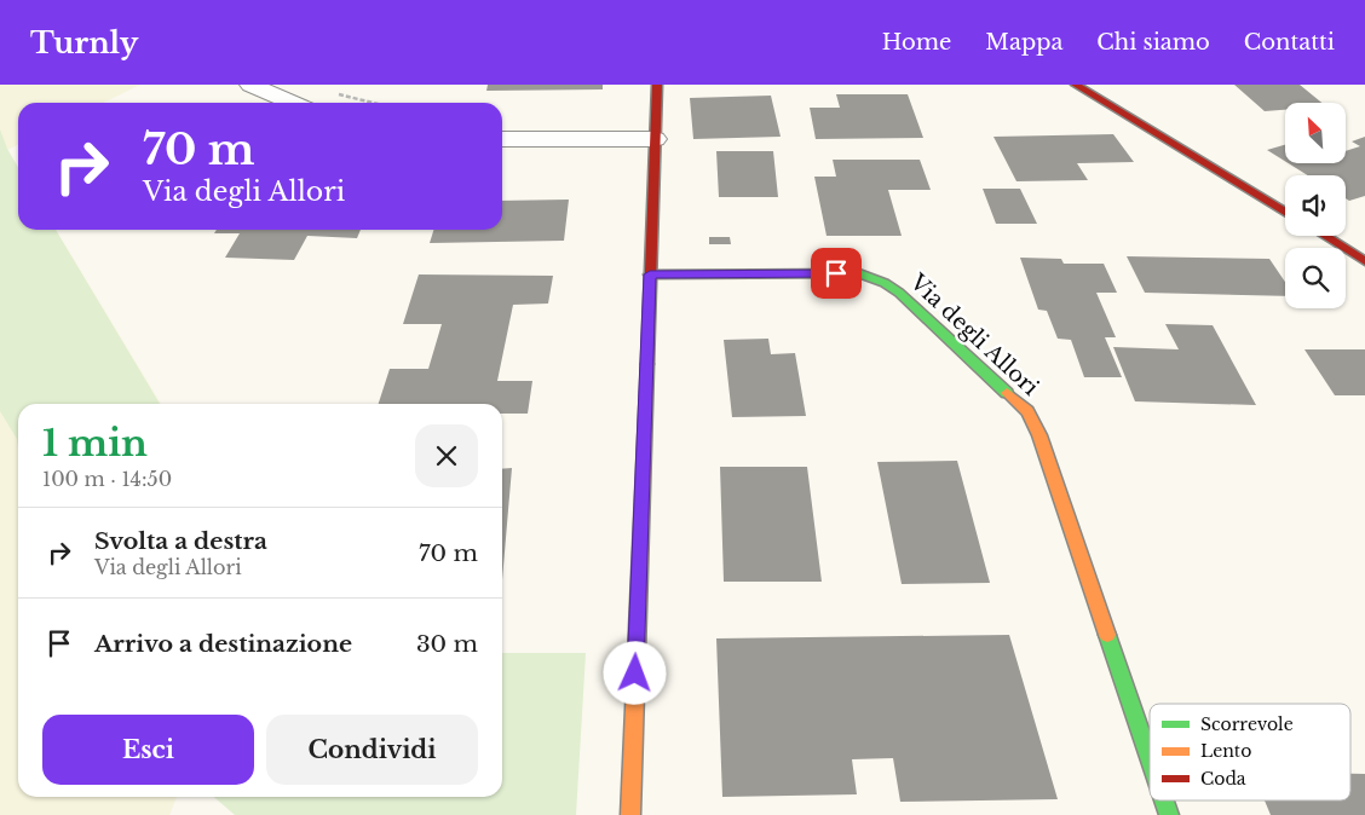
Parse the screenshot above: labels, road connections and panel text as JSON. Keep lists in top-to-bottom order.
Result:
{
  "streets": {
    "street": ["Via degli Allori"]
  },
  "legend": ["Scorrevole", "Lento", "Coda"],
  "north": "top left",
  "page": {
    "header": "Turnly",
    "nav": [
      "Home",
      "Mappa",
      "Chi siamo",
      "Contatti"
    ],
    "turn": ["70 m", "Via degli Allori"],
    "heading": ["1 min", "100 m · 14:50"],
    "list": [
      {
        "name": "Svolta a destra",
        "note": "Via degli Allori",
        "value": "70 m"
      },
      {
        "name": "Arrivo a destinazione",
        "value": "30 m"
      }
    ],
    "buttons": ["Esci", "Condividi"]
  }
}
